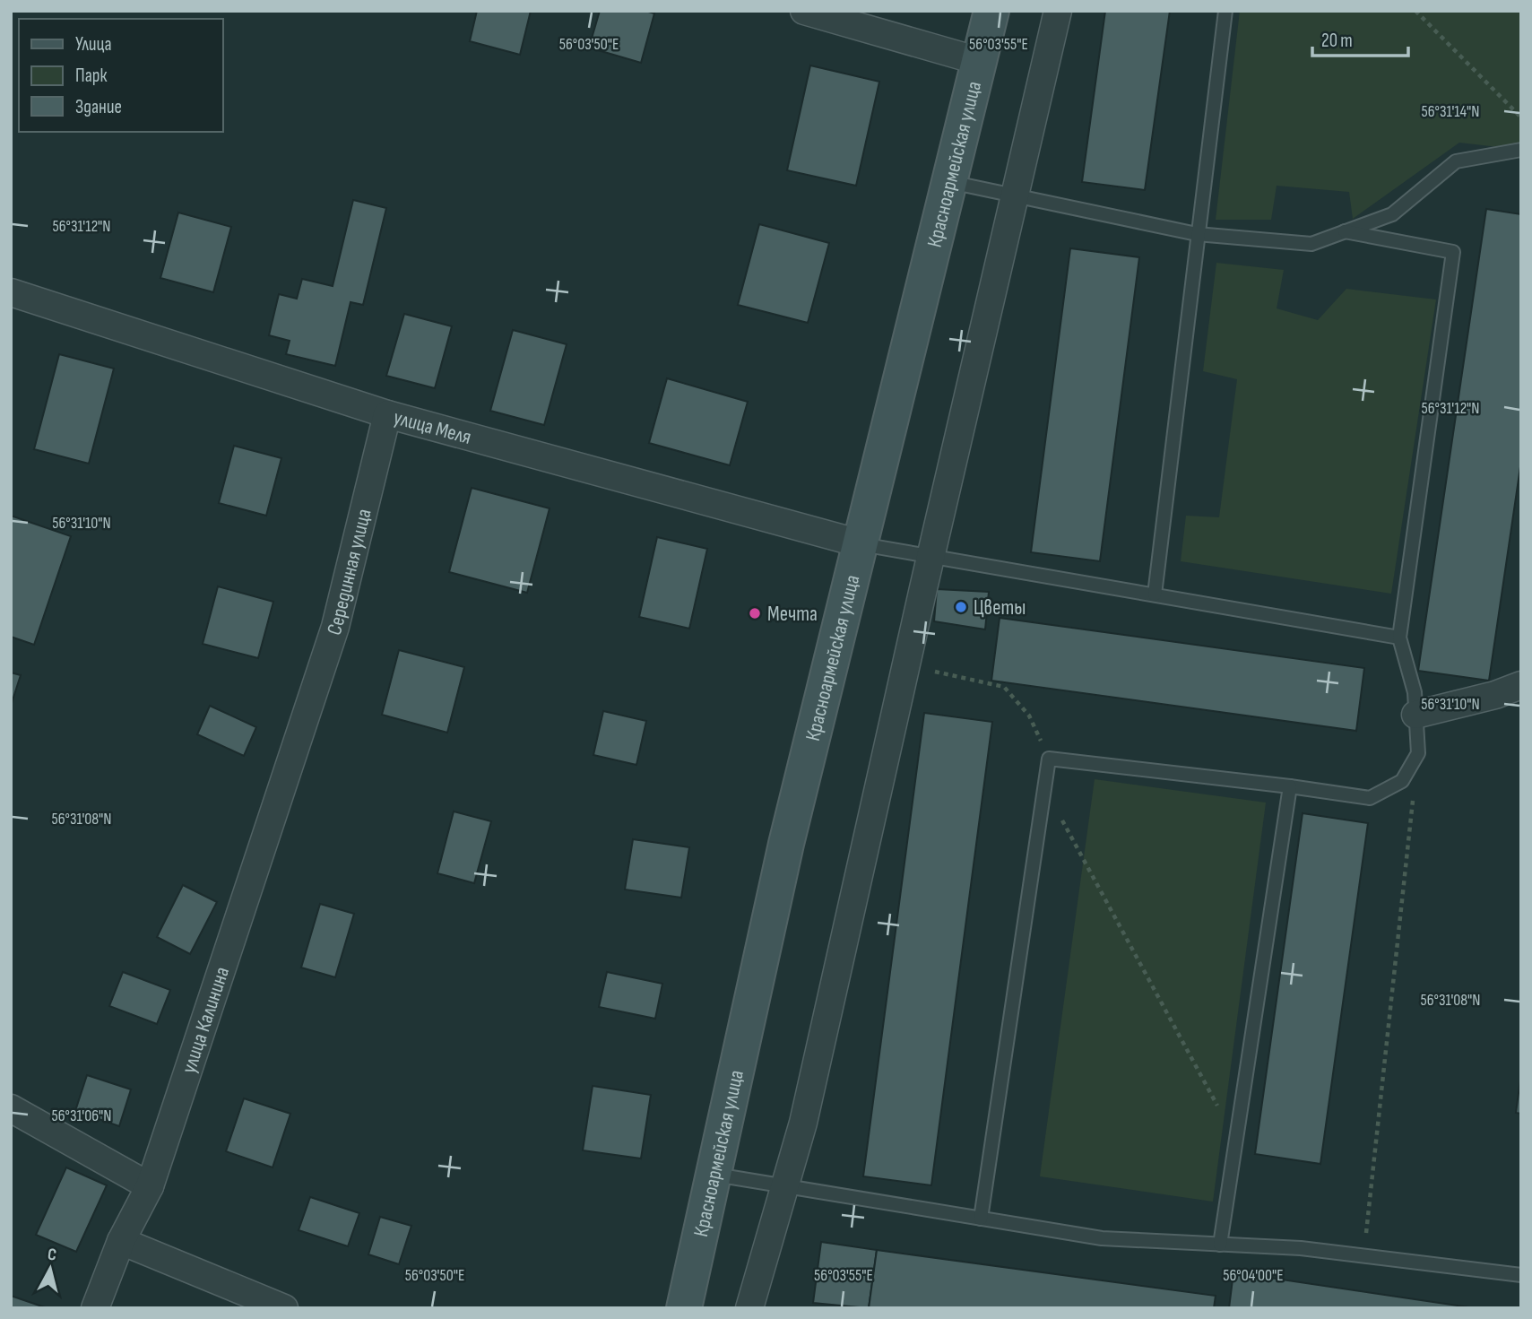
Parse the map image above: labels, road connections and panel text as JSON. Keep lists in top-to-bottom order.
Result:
{
  "streets": {
    "street": [
      "Красноармейская улица",
      "улица Меля",
      "Серединная улица",
      "улица Калинина"
    ]
  },
  "crossings": [
    ["Красноармейская улица", "улица Меля"],
    ["улица Меля", "Серединная улица"],
    ["Серединная улица", "улица Калинина"]
  ],
  "places": ["Цветы", "Мечта"],
  "legend": ["Улица", "Парк", "Здание"],
  "scale_bar": "20 m",
  "north": "top",
  "coordinates": [
    "56°03'50\"E",
    "56°03'55\"E",
    "56°31'14\"N",
    "56°31'12\"N",
    "56°31'10\"N",
    "56°31'08\"N",
    "56°31'06\"N",
    "56°04'00\"E"
  ]
}
